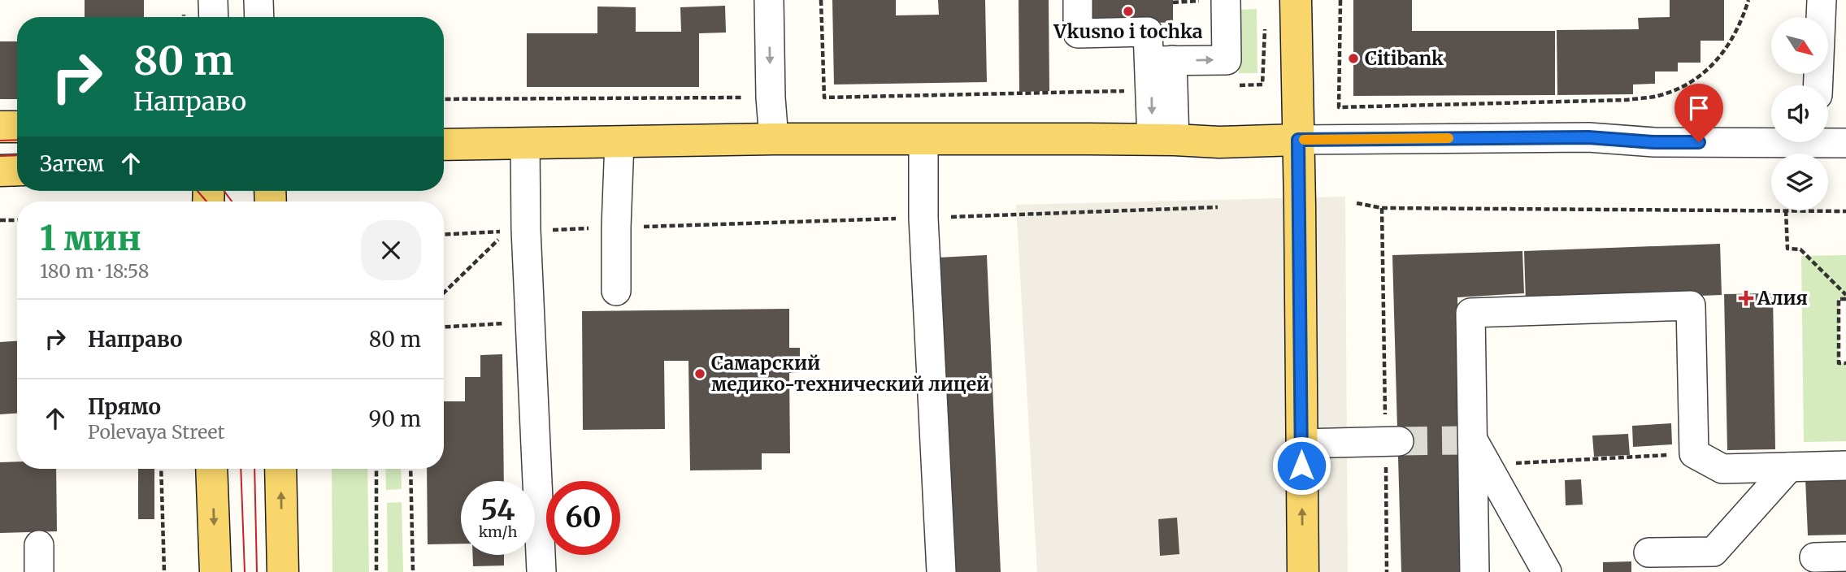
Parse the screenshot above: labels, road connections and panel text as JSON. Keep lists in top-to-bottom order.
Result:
{
  "places": {
    "other": ["Vkusno i tochka", "Citibank", "Самарский медико-технический лицей"],
    "health": ["Алия"]
  },
  "north": "bottom right",
  "page": {
    "turn": ["80 m", "Направо"],
    "then": "Затем",
    "heading": ["1 мин", "180 m · 18:58"],
    "list": [
      {
        "name": "Направо",
        "value": "80 m"
      },
      {
        "name": "Прямо",
        "note": "Polevaya Street",
        "value": "90 m"
      }
    ],
    "speed": "54 km/h",
    "limit": "60"
  }
}
